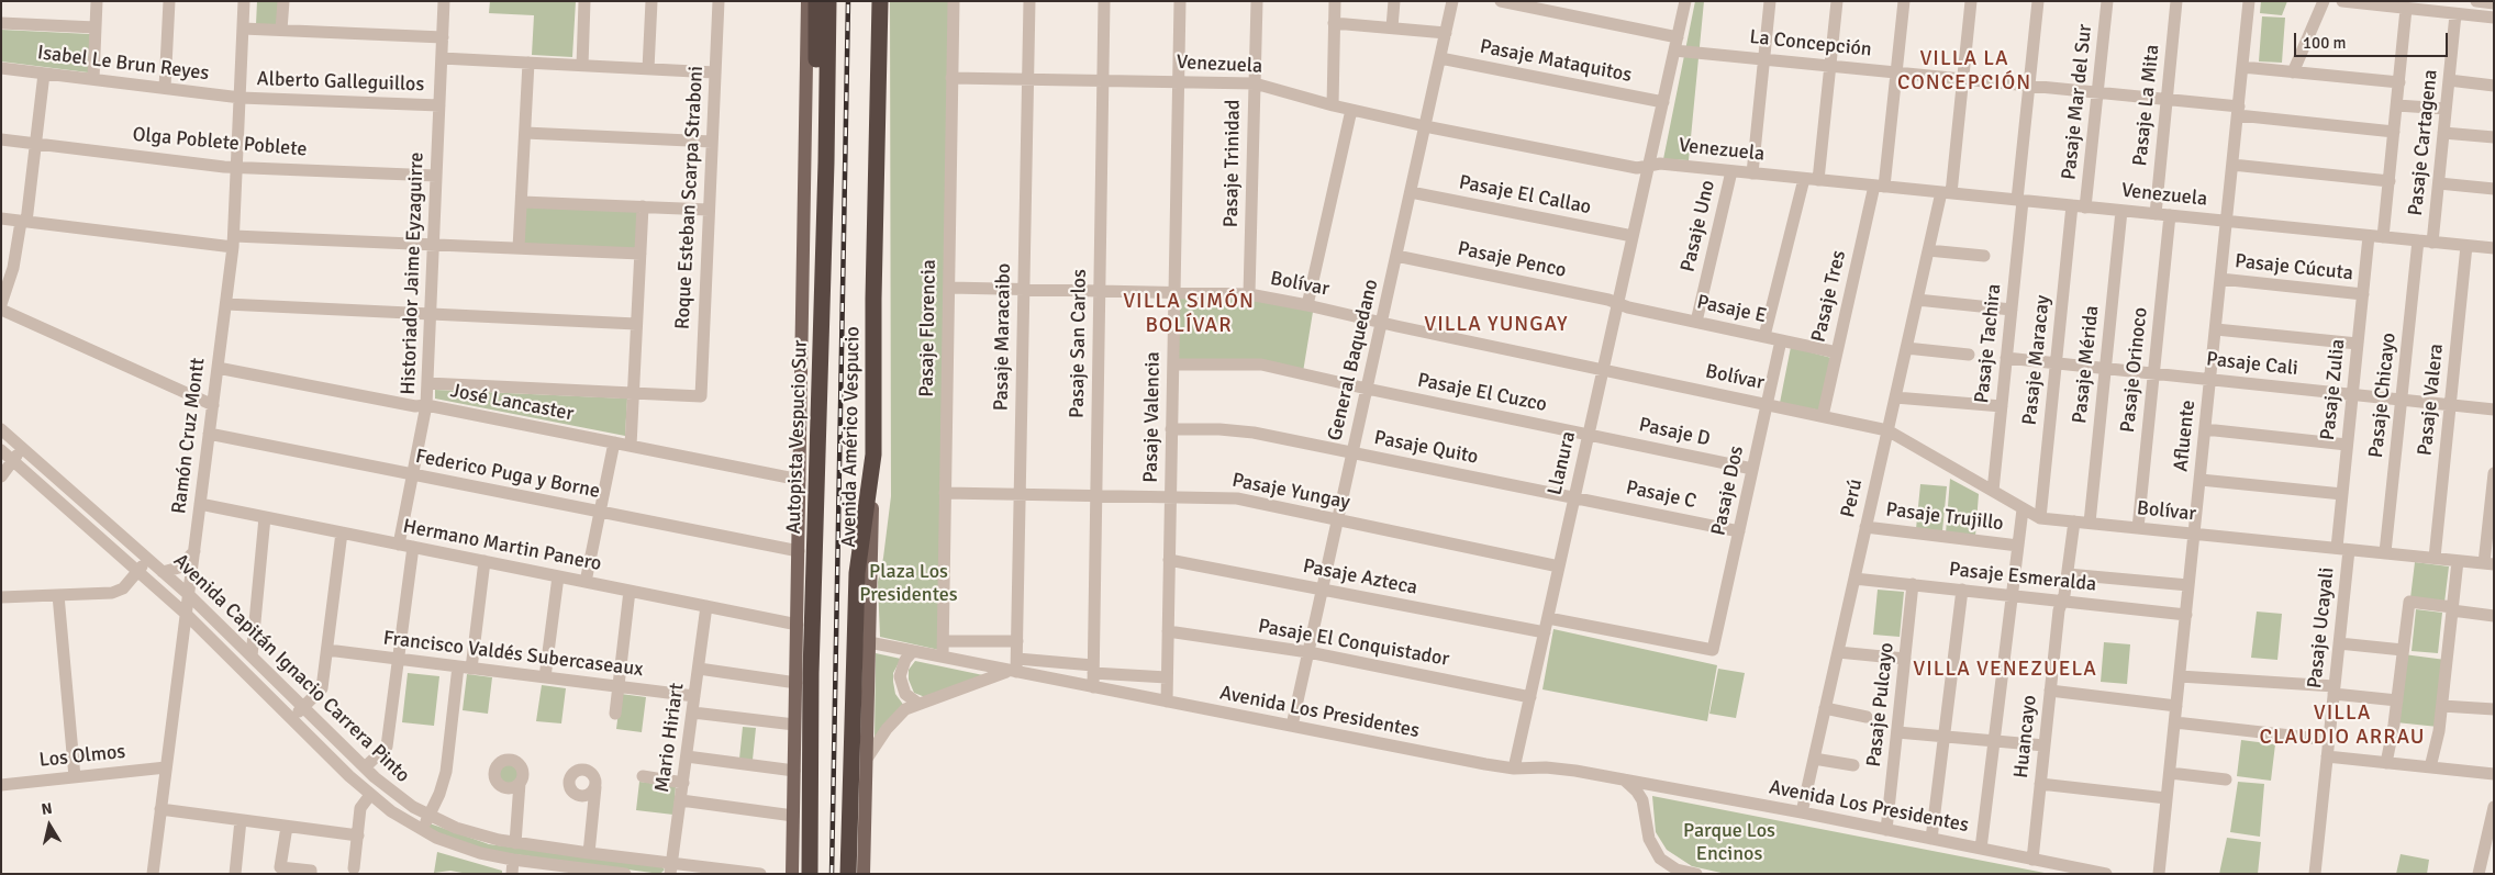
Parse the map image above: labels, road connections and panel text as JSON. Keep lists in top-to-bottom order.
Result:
{
  "streets": {
    "highway": ["Autopista Vespucio Sur", "Avenida Américo Vespucio"],
    "street": [
      "La Concepción",
      "Pasaje Mataquitos",
      "Isabel Le Brun Reyes",
      "Venezuela",
      "Alberto Galleguillos",
      "Pasaje Mar del Sur",
      "Pasaje La Mita",
      "Olga Poblete Poblete",
      "Pasaje Cartagena",
      "Pasaje Trinidad",
      "Pasaje El Callao",
      "Roque Esteban Scarpa Straboni",
      "Pasaje Uno",
      "Pasaje Penco",
      "Pasaje Cúcuta",
      "Historiador Jaime Eyzaguirre",
      "Bolívar",
      "Pasaje Tres",
      "Pasaje E",
      "Pasaje Florencia",
      "Pasaje Maracaibo",
      "Pasaje San Carlos",
      "Pasaje Tachira",
      "General Baquedano",
      "Pasaje Maracay",
      "Pasaje Mérida",
      "Pasaje Cali",
      "Pasaje Orinoco",
      "Pasaje Zulia",
      "Pasaje El Cuzco",
      "Pasaje Chicayo",
      "Pasaje Valera",
      "José Lancaster",
      "Pasaje Valencia",
      "Pasaje D",
      "Ramón Cruz Montt",
      "Afluente",
      "Pasaje Quito",
      "Llanura",
      "Federico Puga y Borne",
      "Pasaje Dos",
      "Pasaje Yungay",
      "Pasaje C",
      "Perú",
      "Pasaje Trujillo",
      "Hermano Martin Panero",
      "Pasaje Azteca",
      "Pasaje Esmeralda",
      "Pasaje Ucayali",
      "Pasaje El Conquistador",
      "Francisco Valdés Subercaseaux",
      "Avenida Capitán Ignacio Carrera Pinto",
      "Pasaje Pulcayo",
      "Avenida Los Presidentes",
      "Huancayo",
      "Mario Hiriart",
      "Los Olmos"
    ]
  },
  "crossings": [
    ["La Concepción", "Pasaje Mar del Sur"],
    ["La Concepción", "Pasaje La Mita"],
    ["La Concepción", "Pasaje Tres"],
    ["La Concepción", "Pasaje Tachira"],
    ["La Concepción", "Afluente"],
    ["La Concepción", "Llanura"],
    ["La Concepción", "Perú"],
    ["Pasaje Mataquitos", "General Baquedano"],
    ["Pasaje Mataquitos", "Llanura"],
    ["Isabel Le Brun Reyes", "Alberto Galleguillos"],
    ["Isabel Le Brun Reyes", "Ramón Cruz Montt"],
    ["Venezuela", "Pasaje Mar del Sur"],
    ["Venezuela", "Pasaje La Mita"],
    ["Venezuela", "Pasaje Cartagena"],
    ["Venezuela", "Pasaje Trinidad"],
    ["Venezuela", "Pasaje Uno"],
    ["Venezuela", "Pasaje Tres"],
    ["Venezuela", "Pasaje Florencia"],
    ["Venezuela", "Pasaje Maracaibo"],
    ["Venezuela", "Pasaje San Carlos"],
    ["Venezuela", "Pasaje Tachira"],
    ["Venezuela", "General Baquedano"],
    ["Venezuela", "Pasaje Maracay"],
    ["Venezuela", "Pasaje Mérida"],
    ["Venezuela", "Pasaje Orinoco"],
    ["Venezuela", "Pasaje Zulia"],
    ["Venezuela", "Pasaje Chicayo"],
    ["Venezuela", "Pasaje Valera"],
    ["Venezuela", "Pasaje Valencia"],
    ["Venezuela", "Afluente"],
    ["Venezuela", "Llanura"],
    ["Venezuela", "Perú"],
    ["Alberto Galleguillos", "Historiador Jaime Eyzaguirre"],
    ["Alberto Galleguillos", "Ramón Cruz Montt"],
    ["Olga Poblete Poblete", "Historiador Jaime Eyzaguirre"],
    ["Olga Poblete Poblete", "Ramón Cruz Montt"],
    ["Pasaje Trinidad", "Bolívar"],
    ["Pasaje El Callao", "General Baquedano"],
    ["Pasaje El Callao", "Llanura"],
    ["Roque Esteban Scarpa Straboni", "José Lancaster"],
    ["Pasaje Uno", "Pasaje E"],
    ["Pasaje Penco", "Pasaje E"],
    ["Pasaje Penco", "General Baquedano"],
    ["Pasaje Penco", "Llanura"],
    ["Pasaje Cúcuta", "Pasaje Zulia"],
    ["Pasaje Cúcuta", "Afluente"],
    ["Historiador Jaime Eyzaguirre", "José Lancaster"],
    ["Historiador Jaime Eyzaguirre", "Federico Puga y Borne"],
    ["Historiador Jaime Eyzaguirre", "Hermano Martin Panero"],
    ["Bolívar", "Pasaje Tres"],
    ["Bolívar", "Pasaje Florencia"],
    ["Bolívar", "Pasaje Maracaibo"],
    ["Bolívar", "Pasaje San Carlos"],
    ["Bolívar", "Pasaje Tachira"],
    ["Bolívar", "General Baquedano"],
    ["Bolívar", "Pasaje Maracay"],
    ["Bolívar", "Pasaje Mérida"],
    ["Bolívar", "Pasaje Orinoco"],
    ["Bolívar", "Pasaje Zulia"],
    ["Bolívar", "Pasaje Chicayo"],
    ["Bolívar", "Pasaje Valera"],
    ["Bolívar", "Pasaje Valencia"],
    ["Bolívar", "Afluente"],
    ["Bolívar", "Llanura"],
    ["Bolívar", "Pasaje Dos"],
    ["Bolívar", "Perú"],
    ["Bolívar", "Pasaje Ucayali"],
    ["Bolívar", "Huancayo"],
    ["Pasaje Tres", "Pasaje E"],
    ["Pasaje E", "Llanura"],
    ["Pasaje E", "Pasaje Dos"],
    ["Pasaje Florencia", "Pasaje Yungay"],
    ["Pasaje Florencia", "Avenida Los Presidentes"],
    ["Pasaje Maracaibo", "Pasaje Yungay"],
    ["Pasaje Maracaibo", "Avenida Los Presidentes"],
    ["Pasaje San Carlos", "Pasaje Yungay"],
    ["Pasaje San Carlos", "Avenida Los Presidentes"],
    ["Pasaje Tachira", "Pasaje Cali"],
    ["General Baquedano", "Pasaje El Cuzco"],
    ["General Baquedano", "Pasaje Quito"],
    ["General Baquedano", "Pasaje Yungay"],
    ["General Baquedano", "Pasaje Azteca"],
    ["General Baquedano", "Pasaje El Conquistador"],
    ["General Baquedano", "Avenida Los Presidentes"],
    ["Pasaje Maracay", "Pasaje Cali"],
    ["Pasaje Mérida", "Pasaje Cali"],
    ["Pasaje Cali", "Pasaje Orinoco"],
    ["Pasaje Cali", "Pasaje Zulia"],
    ["Pasaje Cali", "Pasaje Chicayo"],
    ["Pasaje Cali", "Pasaje Valera"],
    ["Pasaje Cali", "Afluente"],
    ["Pasaje Zulia", "Pasaje Ucayali"],
    ["Pasaje El Cuzco", "Pasaje Valencia"],
    ["Pasaje El Cuzco", "Pasaje D"],
    ["Pasaje El Cuzco", "Llanura"],
    ["José Lancaster", "Ramón Cruz Montt"],
    ["Pasaje Valencia", "Pasaje Quito"],
    ["Pasaje Valencia", "Pasaje Yungay"],
    ["Pasaje Valencia", "Pasaje Azteca"],
    ["Pasaje Valencia", "Pasaje El Conquistador"],
    ["Pasaje Valencia", "Avenida Los Presidentes"],
    ["Pasaje D", "Llanura"],
    ["Pasaje D", "Pasaje Dos"],
    ["Ramón Cruz Montt", "Federico Puga y Borne"],
    ["Ramón Cruz Montt", "Hermano Martin Panero"],
    ["Ramón Cruz Montt", "Avenida Capitán Ignacio Carrera Pinto"],
    ["Ramón Cruz Montt", "Los Olmos"],
    ["Afluente", "Pasaje Esmeralda"],
    ["Avenida Américo Vespucio", "Avenida Los Presidentes"],
    ["Pasaje Quito", "Llanura"],
    ["Pasaje Quito", "Pasaje C"],
    ["Llanura", "Pasaje Dos"],
    ["Llanura", "Pasaje Yungay"],
    ["Llanura", "Pasaje C"],
    ["Llanura", "Pasaje Azteca"],
    ["Llanura", "Pasaje El Conquistador"],
    ["Llanura", "Avenida Los Presidentes"],
    ["Pasaje Dos", "Pasaje C"],
    ["Perú", "Pasaje Trujillo"],
    ["Perú", "Pasaje Esmeralda"],
    ["Perú", "Avenida Los Presidentes"],
    ["Hermano Martin Panero", "Mario Hiriart"],
    ["Pasaje Esmeralda", "Pasaje Pulcayo"],
    ["Pasaje Esmeralda", "Huancayo"],
    ["Francisco Valdés Subercaseaux", "Mario Hiriart"],
    ["Avenida Capitán Ignacio Carrera Pinto", "Mario Hiriart"],
    ["Pasaje Pulcayo", "Avenida Los Presidentes"],
    ["Avenida Los Presidentes", "Huancayo"]
  ],
  "districts": [
    "VILLA LA CONCEPCIÓN",
    "VILLA SIMÓN BOLÍVAR",
    "VILLA YUNGAY",
    "VILLA VENEZUELA",
    "VILLA CLAUDIO ARRAU"
  ],
  "parks": ["Plaza Los Presidentes", "Parque Los Encinos"],
  "scale_bar": "100 m",
  "north": "top"
}
